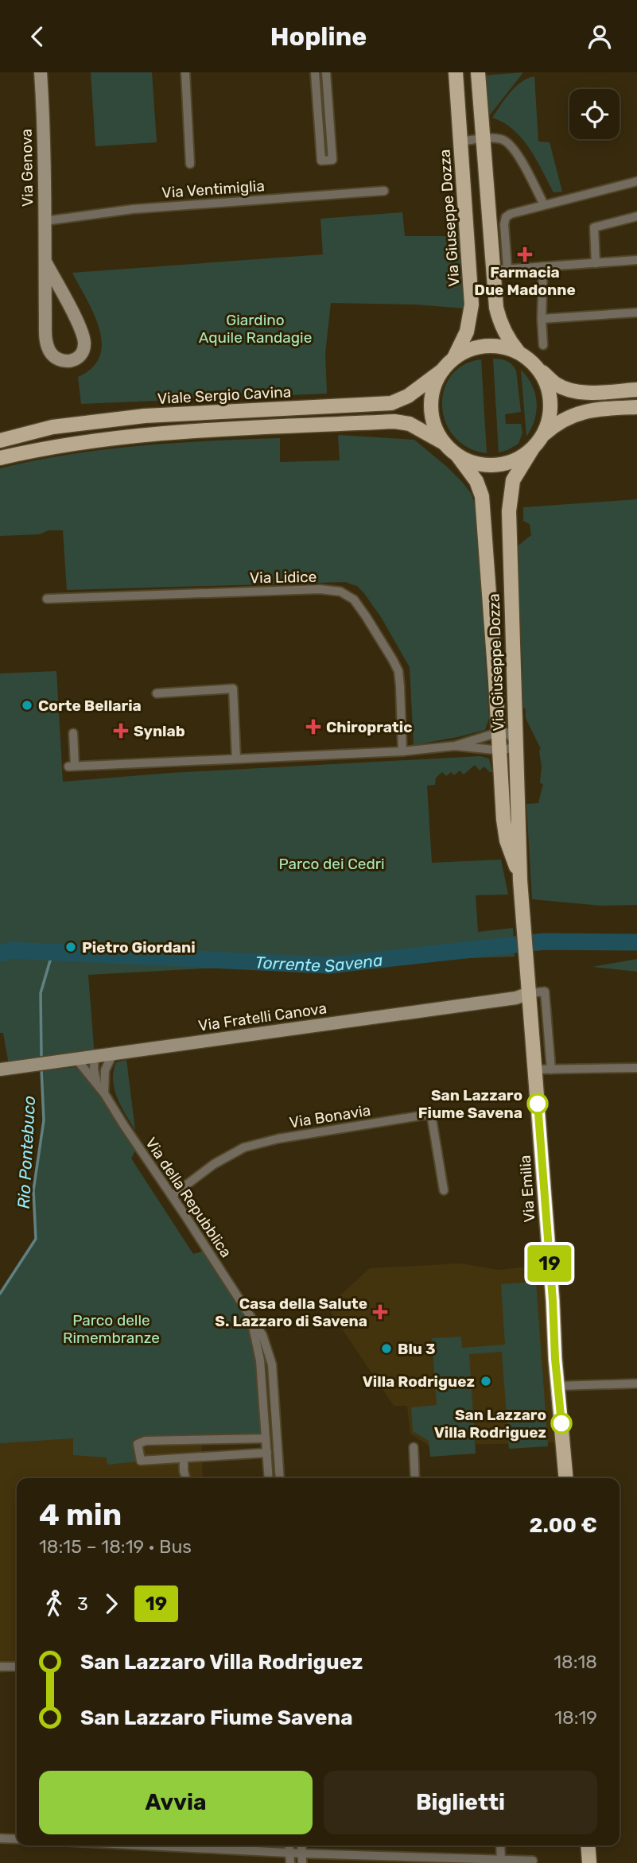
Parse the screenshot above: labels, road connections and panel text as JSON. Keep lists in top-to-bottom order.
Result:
{
  "streets": {
    "main road": ["Via Giuseppe Dozza", "Viale Sergio Cavina", "Via Emilia"],
    "street": [
      "Via Genova",
      "Via Ventimiglia",
      "Via Lidice",
      "Via Fratelli Canova",
      "Via Bonavia",
      "Via della Repubblica"
    ]
  },
  "crossings": [
    ["Via Genova", "Via Ventimiglia"],
    ["Via Giuseppe Dozza", "Viale Sergio Cavina"],
    ["Via Giuseppe Dozza", "Via Emilia"],
    ["Via Fratelli Canova", "Via Emilia"],
    ["Via Fratelli Canova", "Via della Repubblica"],
    ["Via Bonavia", "Via della Repubblica"]
  ],
  "water": ["Torrente Savena", "Rio Pontebuco"],
  "parks": ["Giardino Aquile Randagie", "Parco dei Cedri", "Parco delle Rimembranze"],
  "places": {
    "health": [
      "Farmacia Due Madonne",
      "Chiropratic",
      "Synlab",
      "Casa della Salute S. Lazzaro di Savena"
    ],
    "other": [
      "Corte Bellaria",
      "Pietro Giordani",
      "San Lazzaro Fiume Savena",
      "Blu 3",
      "Villa Rodriguez",
      "San Lazzaro Villa Rodriguez"
    ]
  },
  "lines": ["bus line 19"],
  "page": {
    "header": "Hopline",
    "on_map": "19",
    "heading": ["4 min", "18:15 – 18:19 · Bus", "2.00 €"],
    "legs": ["3", "19"],
    "list": [
      {
        "name": "San Lazzaro Villa Rodriguez",
        "value": "18:18"
      },
      {
        "name": "San Lazzaro Fiume Savena",
        "value": "18:19"
      }
    ],
    "buttons": ["Avvia", "Biglietti"]
  }
}
